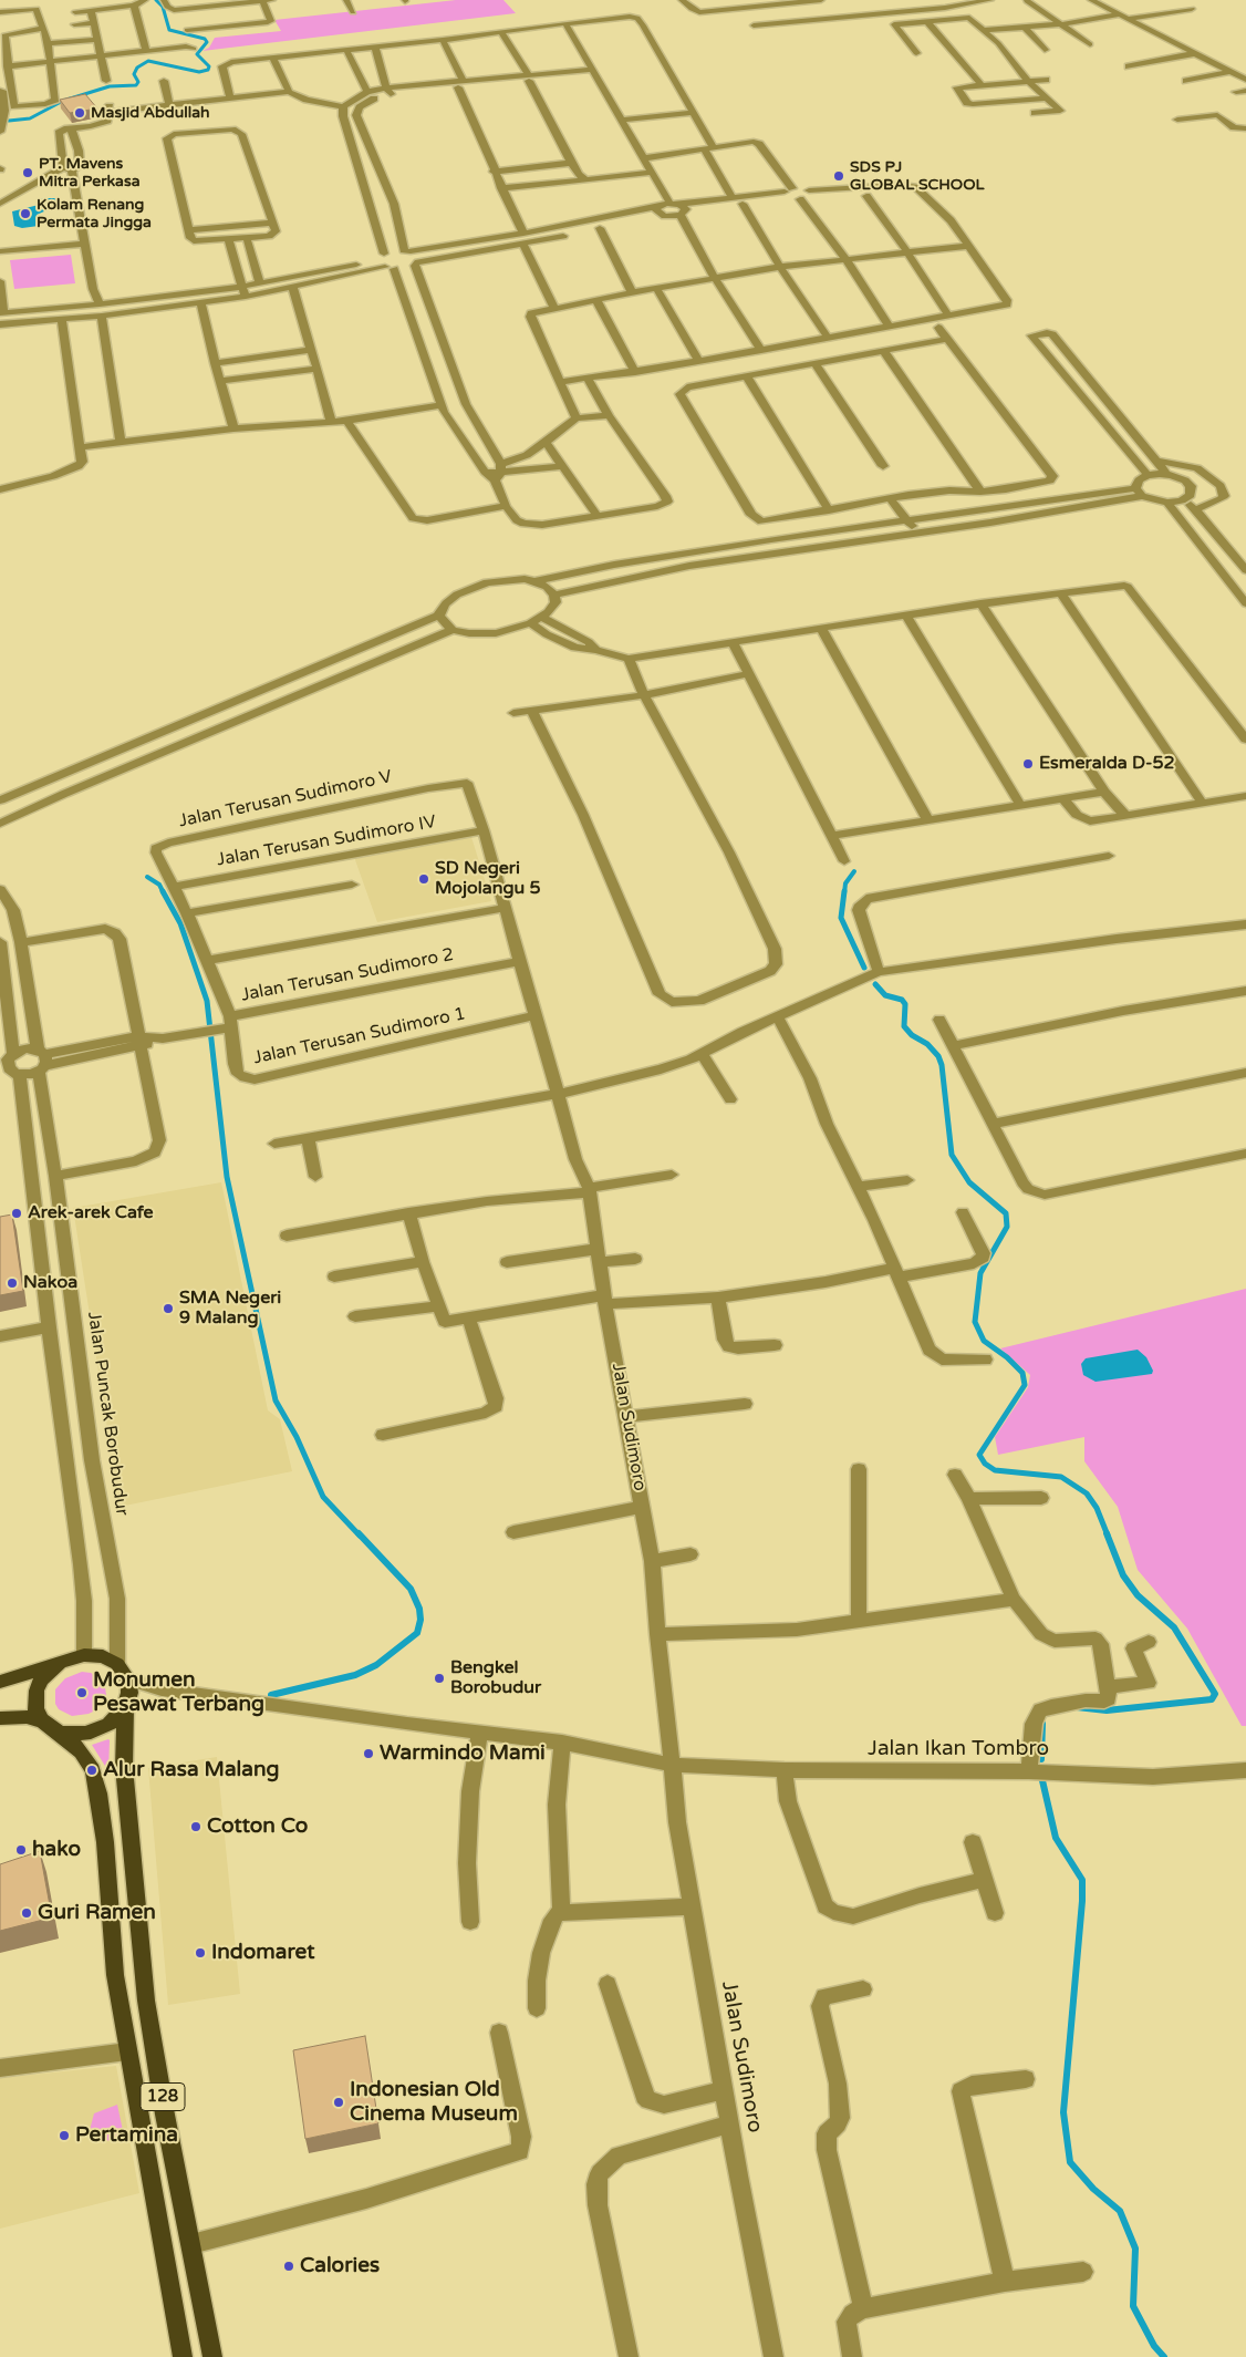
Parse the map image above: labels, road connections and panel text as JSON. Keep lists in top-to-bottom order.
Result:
{
  "streets": {
    "main road": ["128"],
    "street": [
      "Jalan Terusan Sudimoro V",
      "Jalan Terusan Sudimoro IV",
      "Jalan Terusan Sudimoro 2",
      "Jalan Terusan Sudimoro 1",
      "Jalan Puncak Borobudur",
      "Jalan Sudimoro",
      "Jalan Ikan Tombro"
    ]
  },
  "crossings": [
    ["Jalan Terusan Sudimoro V", "Jalan Terusan Sudimoro IV"],
    ["Jalan Terusan Sudimoro V", "Jalan Sudimoro"],
    ["Jalan Terusan Sudimoro IV", "Jalan Sudimoro"],
    ["Jalan Terusan Sudimoro 2", "Jalan Terusan Sudimoro 1"],
    ["Jalan Terusan Sudimoro 2", "Jalan Puncak Borobudur"],
    ["Jalan Terusan Sudimoro 2", "Jalan Sudimoro"],
    ["Jalan Terusan Sudimoro 1", "Jalan Sudimoro"],
    ["Jalan Puncak Borobudur", "128"],
    ["Jalan Sudimoro", "Jalan Ikan Tombro"]
  ],
  "places": [
    "Masjid Abdullah",
    "PT. Mavens Mitra Perkasa",
    "SDS PJ GLOBAL SCHOOL",
    "Kolam Renang Permata Jingga",
    "Esmeralda D-52",
    "SD Negeri Mojolangu 5",
    "Arek-arek Cafe",
    "Nakoa",
    "SMA Negeri 9 Malang",
    "Bengkel Borobudur",
    "Monumen Pesawat Terbang",
    "Warmindo Mami",
    "Alur Rasa Malang",
    "Cotton Co",
    "hako",
    "Guri Ramen",
    "Indomaret",
    "Indonesian Old Cinema Museum",
    "Pertamina",
    "Calories"
  ]
}
